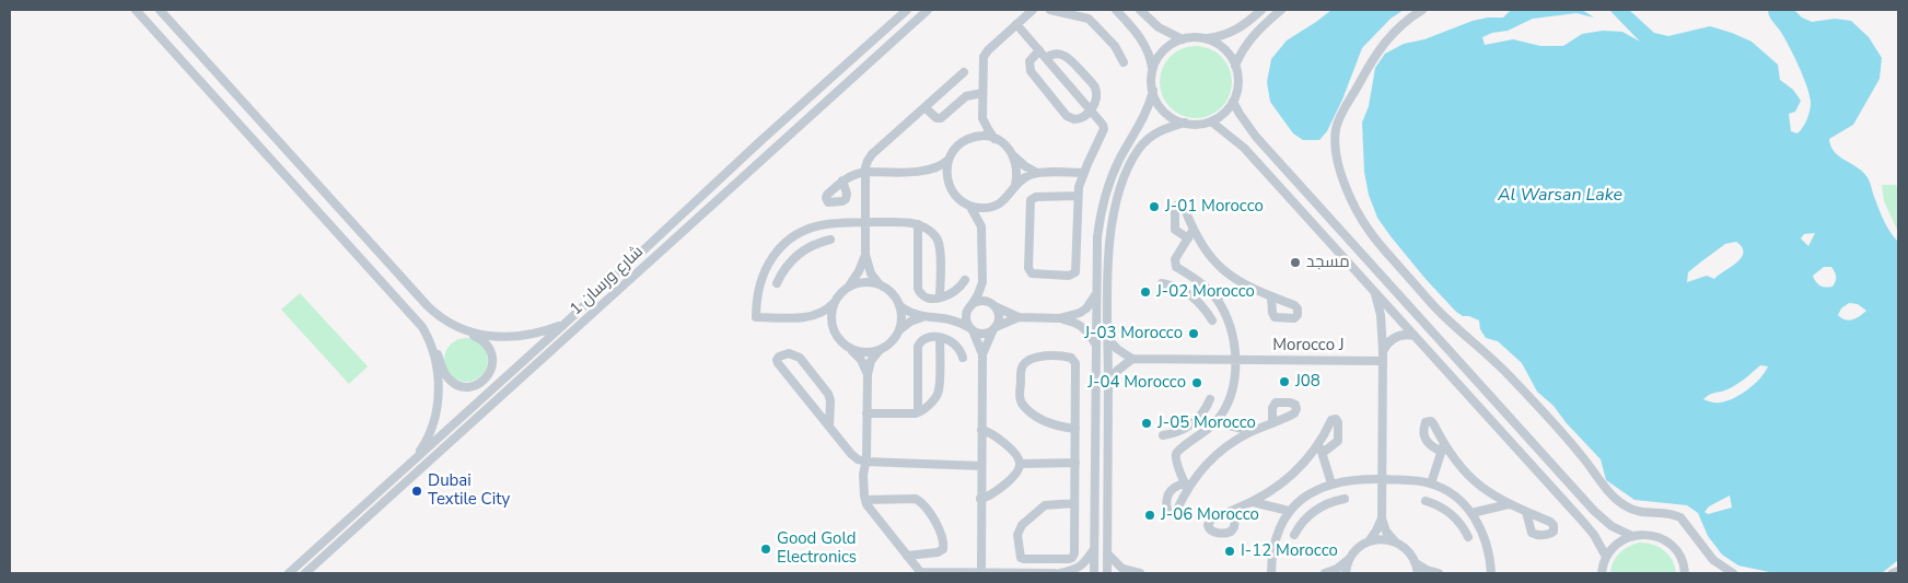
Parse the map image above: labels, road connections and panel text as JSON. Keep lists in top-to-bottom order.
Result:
{
  "streets": {
    "street": ["شارع ورسان 1", "Morocco J"]
  },
  "water": ["Al Warsan Lake"],
  "places": [
    "J-01 Morocco",
    "مسجد",
    "J-02 Morocco",
    "J-03 Morocco",
    "J08",
    "J-04 Morocco",
    "J-05 Morocco",
    "Dubai Textile City",
    "J-06 Morocco",
    "Good Gold Electronics",
    "I-12 Morocco"
  ]
}
